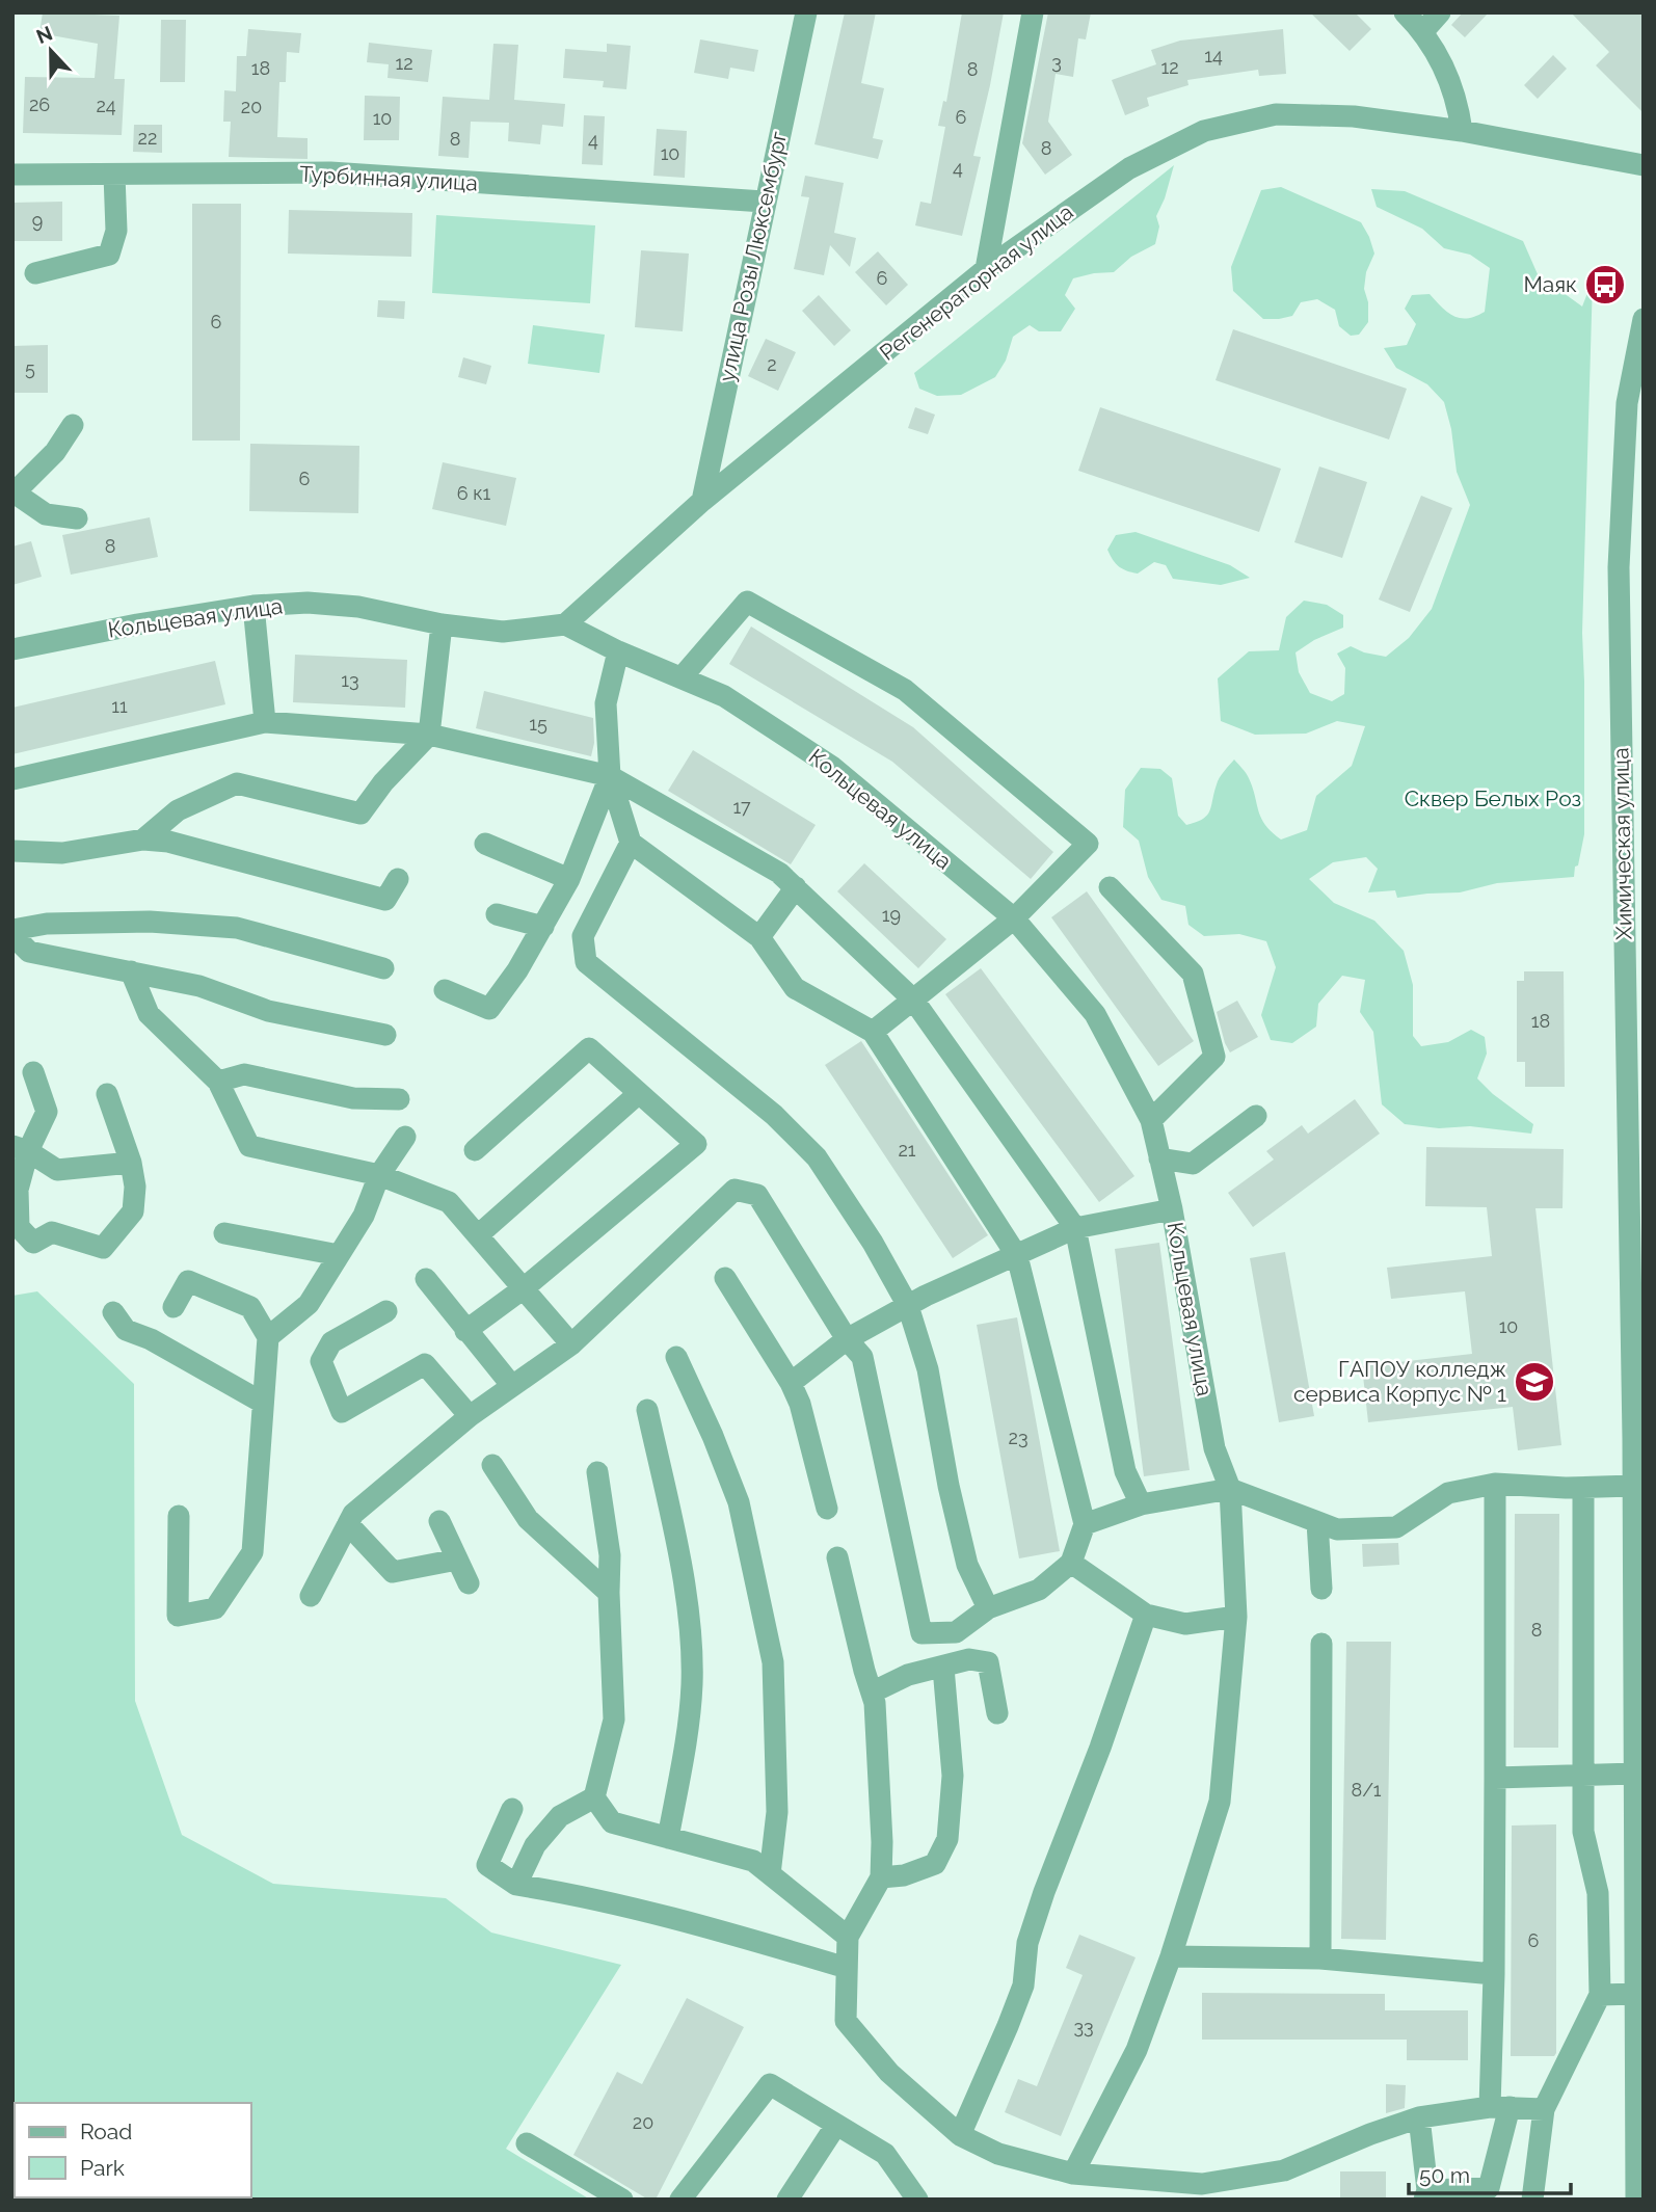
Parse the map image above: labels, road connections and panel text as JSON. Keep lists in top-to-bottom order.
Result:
{
  "streets": {
    "street": [
      "Турбинная улица",
      "улица Розы Люксембург",
      "Регенераторная улица",
      "Кольцевая улица",
      "Химическая улица"
    ]
  },
  "crossings": [
    ["Турбинная улица", "улица Розы Люксембург"],
    ["улица Розы Люксембург", "Регенераторная улица"],
    ["Регенераторная улица", "Кольцевая улица"]
  ],
  "parks": ["Сквер Белых Роз"],
  "places": {
    "bus stop": ["Маяк"],
    "school or university": ["ГАПОУ колледж сервиса Корпус № 1"]
  },
  "house_numbers": [
    "14",
    "3",
    "12",
    "12",
    "18",
    "8",
    "26",
    "24",
    "20",
    "6",
    "10",
    "22",
    "8",
    "4",
    "8",
    "10",
    "4",
    "9",
    "6",
    "6",
    "2",
    "5",
    "6",
    "6 к1",
    "8",
    "13",
    "11",
    "15",
    "17",
    "19",
    "18",
    "21",
    "10",
    "23",
    "8",
    "8/1",
    "6",
    "33",
    "20"
  ],
  "legend": ["Road", "Park"],
  "scale_bar": "50 m",
  "north": "top"
}
